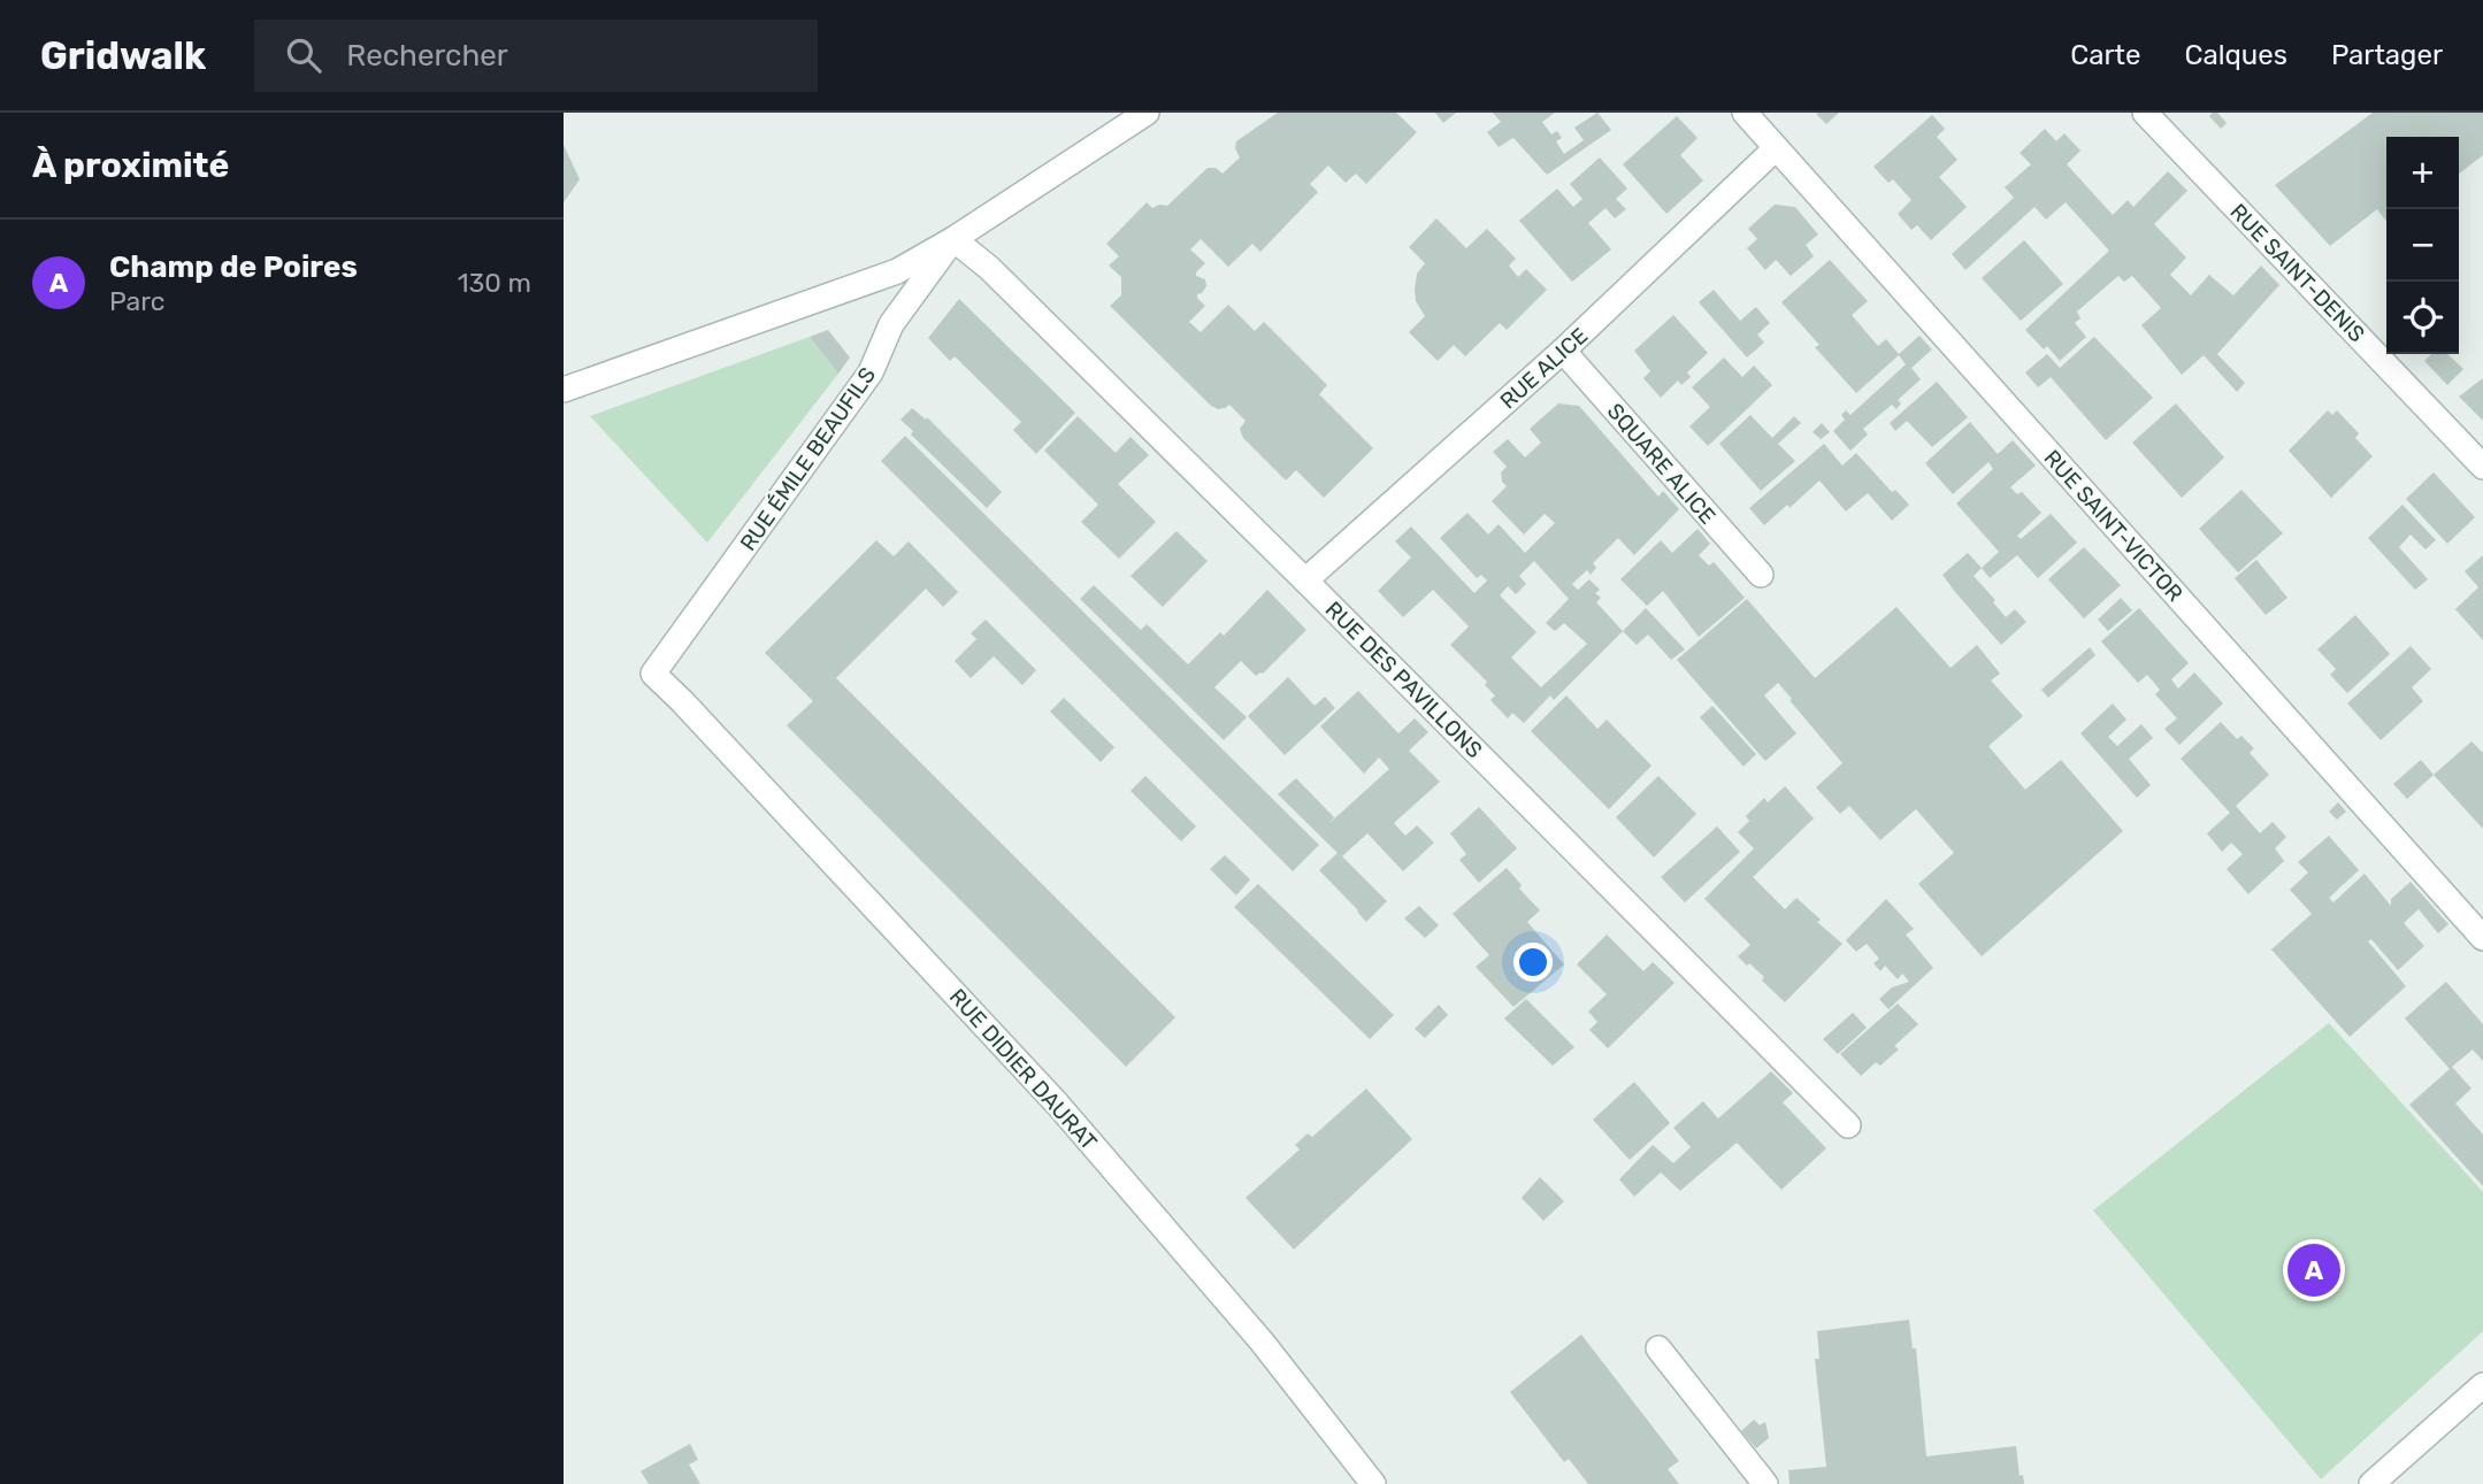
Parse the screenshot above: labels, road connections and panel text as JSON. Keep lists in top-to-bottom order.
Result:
{
  "streets": {
    "street": [
      "RUE SAINT-DENIS",
      "RUE ALICE",
      "RUE ÉMILE BEAUFILS",
      "SQUARE ALICE",
      "RUE SAINT-VICTOR",
      "RUE DES PAVILLONS",
      "RUE DIDIER DAURAT"
    ]
  },
  "crossings": [
    ["RUE ALICE", "SQUARE ALICE"],
    ["RUE ALICE", "RUE SAINT-VICTOR"],
    ["RUE ALICE", "RUE DES PAVILLONS"],
    ["RUE ÉMILE BEAUFILS", "RUE DES PAVILLONS"],
    ["RUE ÉMILE BEAUFILS", "RUE DIDIER DAURAT"]
  ],
  "page": {
    "header": "Gridwalk",
    "search": "Rechercher",
    "nav": ["Carte", "Calques", "Partager"],
    "heading": "À proximité",
    "map_buttons": ["+", "−"],
    "list": [
      {
        "mark": "A",
        "name": "Champ de Poires",
        "note": "Parc",
        "value": "130 m"
      }
    ],
    "pins": "A"
  }
}
